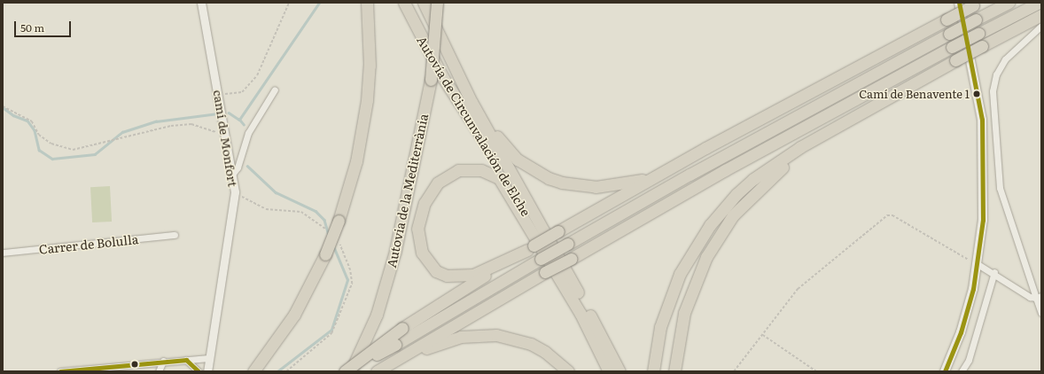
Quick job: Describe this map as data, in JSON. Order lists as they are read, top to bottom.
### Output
{
  "streets": {
    "highway": ["Autovía de Circunvalación de Elche", "Autovia de la Mediterrània"],
    "street": ["camí de Monfort", "Carrer de Bolulla"]
  },
  "places": ["Camí de Benavente 1"],
  "scale_bar": "50 m"
}
